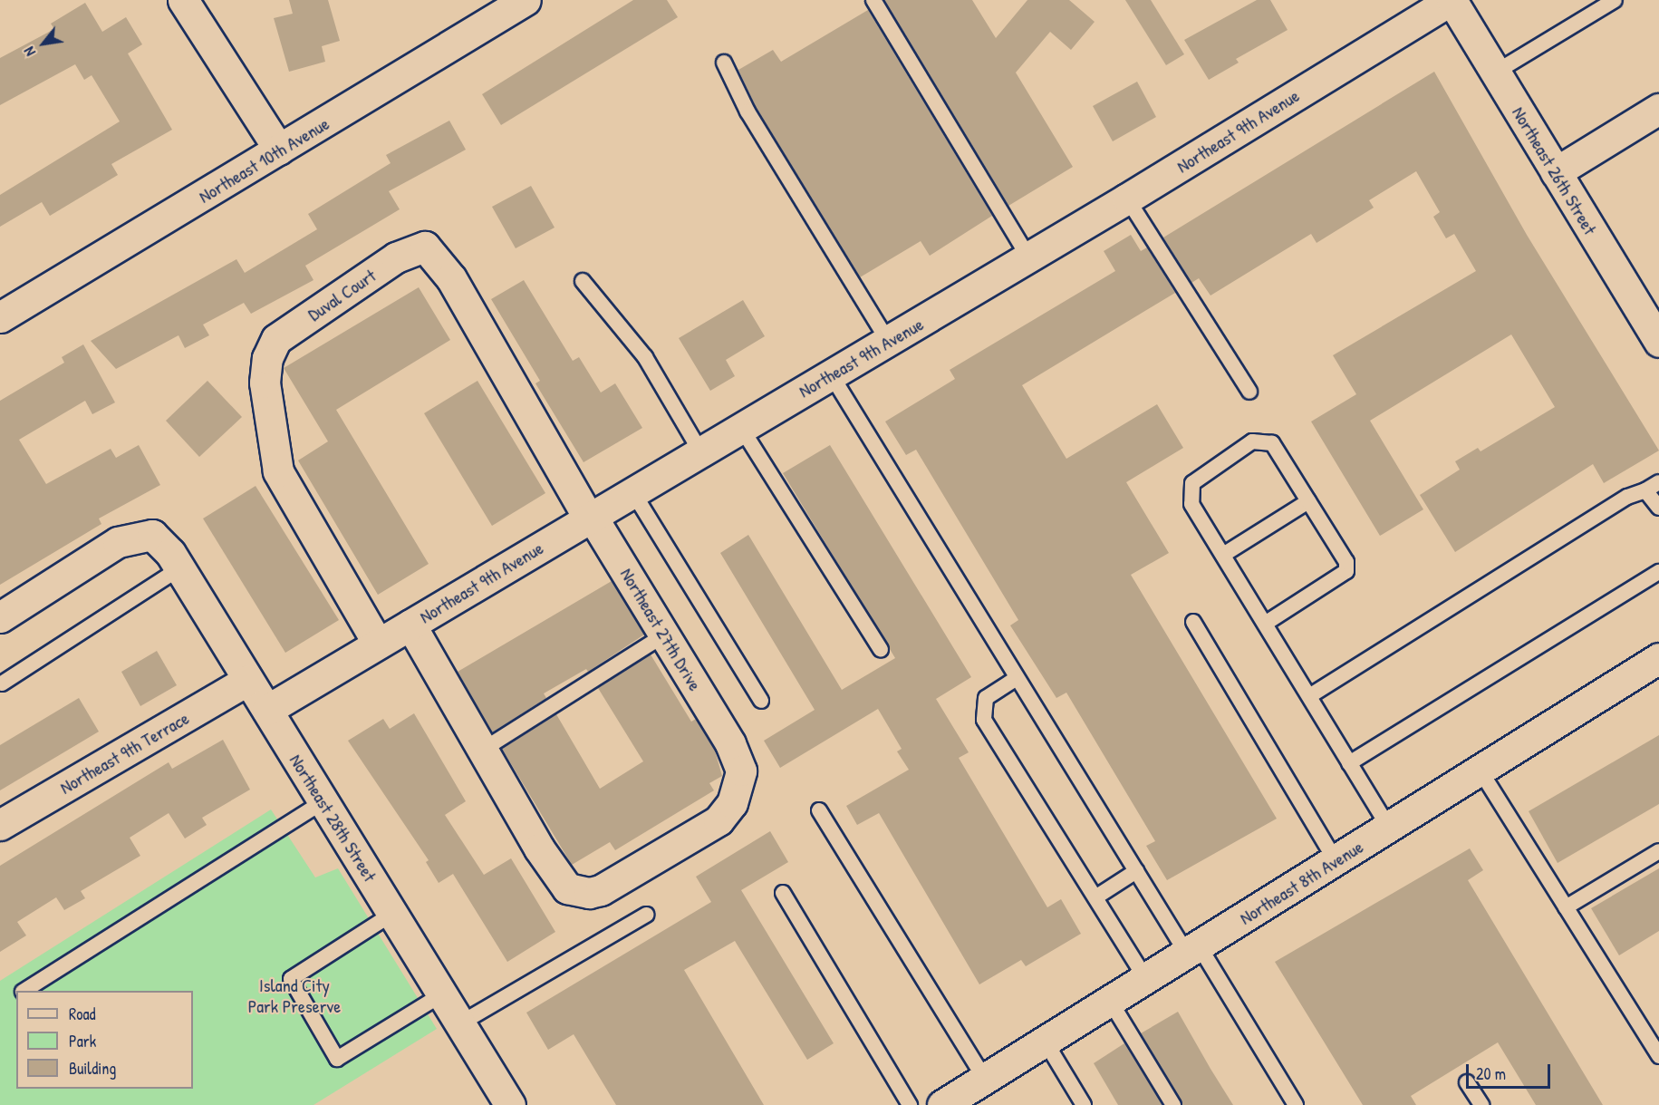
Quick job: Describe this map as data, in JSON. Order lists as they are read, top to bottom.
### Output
{
  "streets": {
    "street": [
      "Northeast 9th Avenue",
      "Northeast 10th Avenue",
      "Northeast 26th Street",
      "Duval Court",
      "Northeast 27th Drive",
      "Northeast 9th Terrace",
      "Northeast 28th Street",
      "Northeast 8th Avenue"
    ]
  },
  "crossings": [
    ["Northeast 9th Avenue", "Northeast 26th Street"],
    ["Northeast 9th Avenue", "Duval Court"],
    ["Northeast 9th Avenue", "Northeast 27th Drive"],
    ["Northeast 9th Avenue", "Northeast 28th Street"],
    ["Duval Court", "Northeast 27th Drive"],
    ["Northeast 9th Terrace", "Northeast 28th Street"]
  ],
  "parks": ["Island City Park Preserve"],
  "legend": ["Road", "Park", "Building"],
  "scale_bar": "20 m",
  "north": "bottom left"
}
